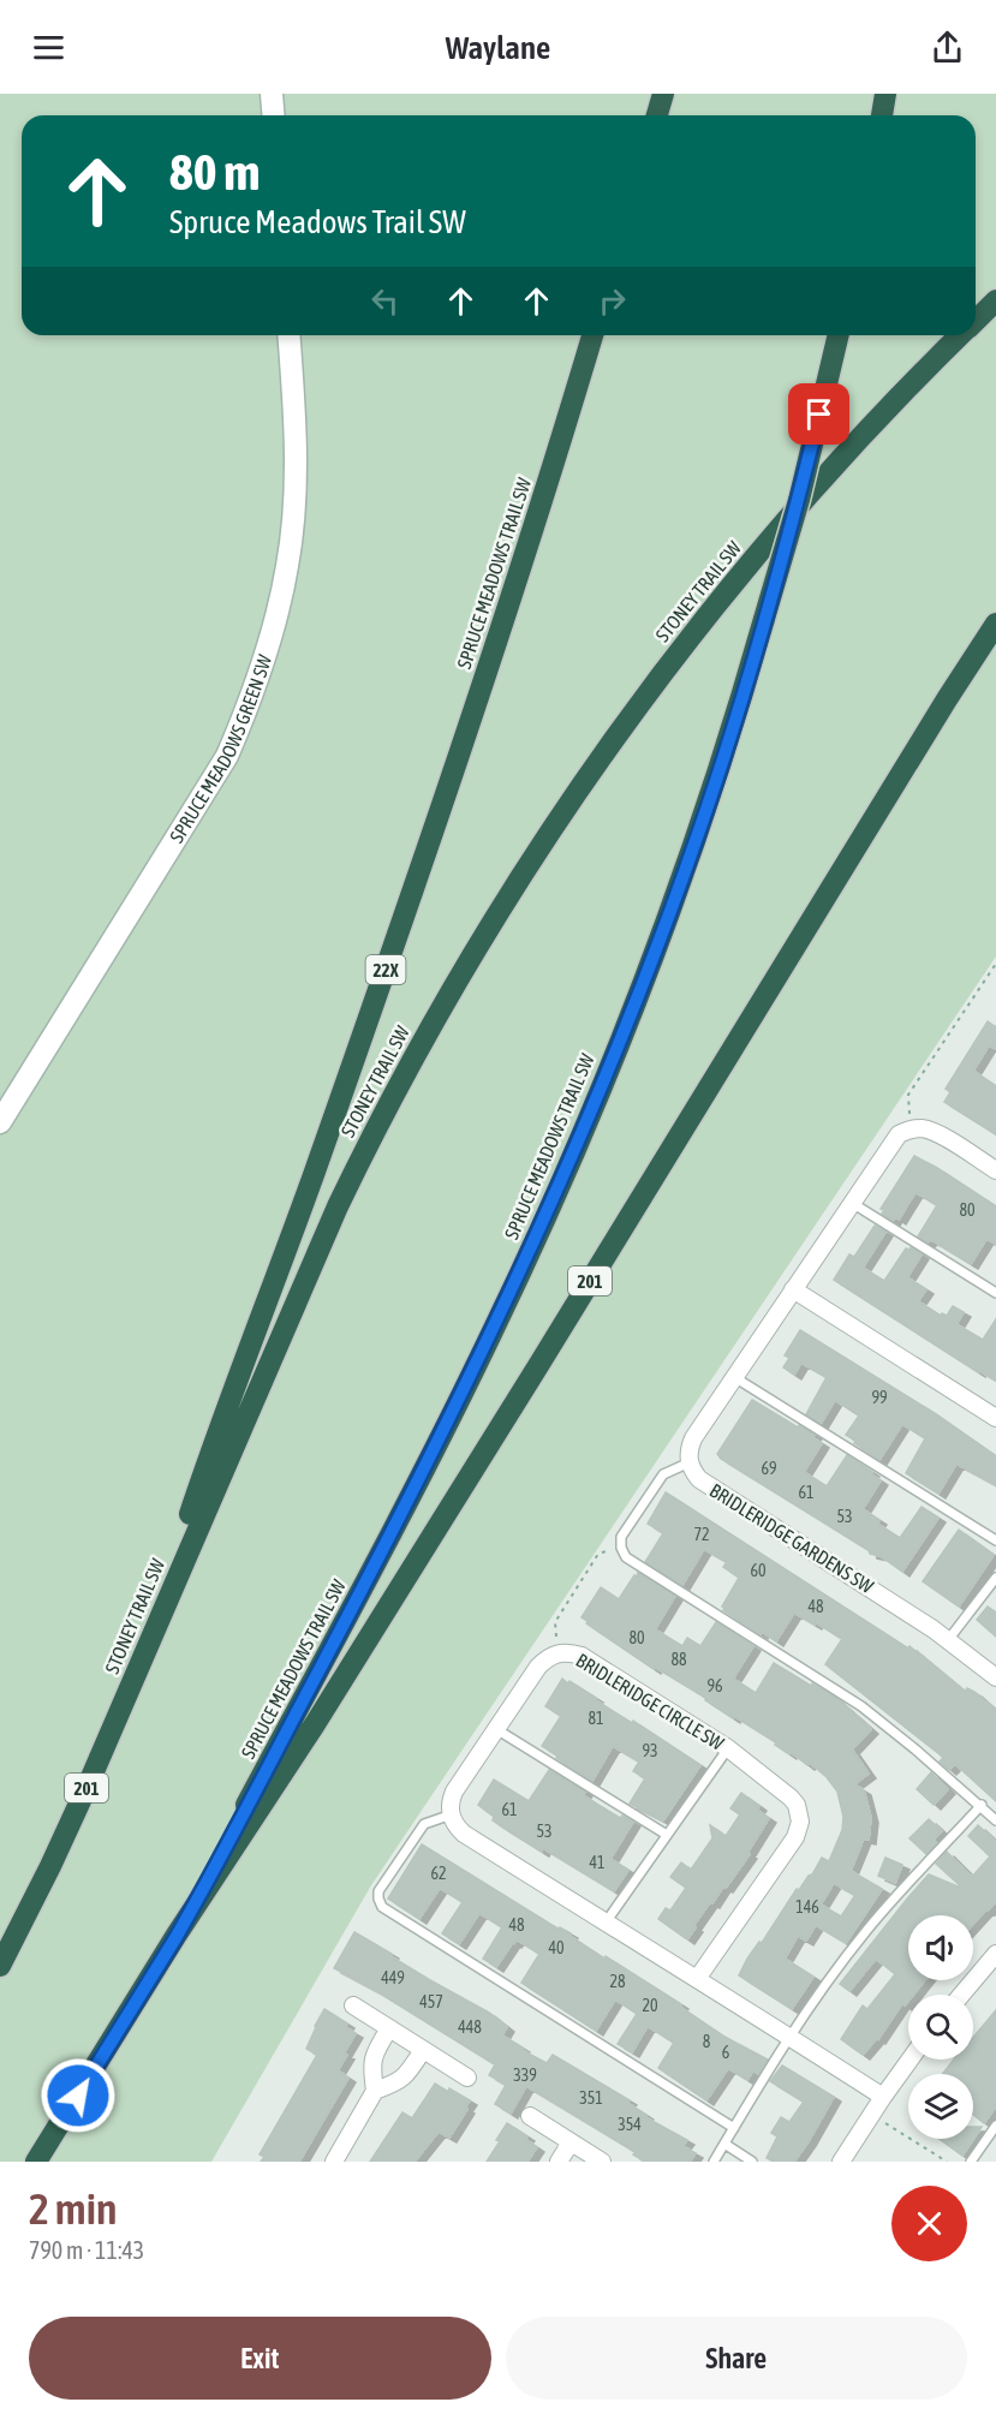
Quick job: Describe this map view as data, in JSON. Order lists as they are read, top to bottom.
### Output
{
  "streets": {
    "highway": [
      "SPRUCE MEADOWS TRAIL SW",
      "STONEY TRAIL SW",
      "22X",
      "201"
    ],
    "street": ["SPRUCE MEADOWS GREEN SW", "BRIDLERIDGE GARDENS SW", "BRIDLERIDGE CIRCLE SW"]
  },
  "crossings": [
    ["SPRUCE MEADOWS TRAIL SW", "STONEY TRAIL SW"],
    ["SPRUCE MEADOWS TRAIL SW", "201"]
  ],
  "house_numbers": [
    "80",
    "99",
    "69",
    "61",
    "53",
    "72",
    "60",
    "48",
    "80",
    "88",
    "96",
    "81",
    "93",
    "61",
    "53",
    "41",
    "62",
    "146",
    "48",
    "40",
    "449",
    "28",
    "457",
    "20",
    "448",
    "8",
    "6",
    "339",
    "351",
    "354"
  ],
  "page": {
    "header": "Waylane",
    "turn": ["80 m", "Spruce Meadows Trail SW"],
    "heading": ["2 min", "790 m · 11:43"],
    "buttons": ["Exit", "Share"]
  }
}
